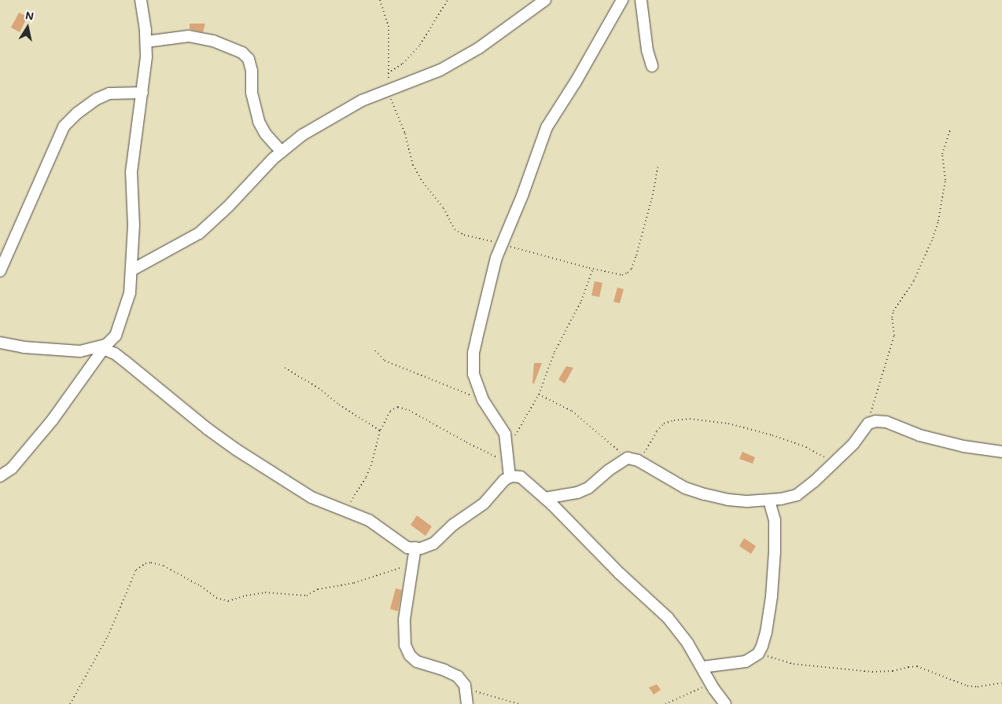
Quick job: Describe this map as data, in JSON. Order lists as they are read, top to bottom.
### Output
{
  "north": "top"
}
